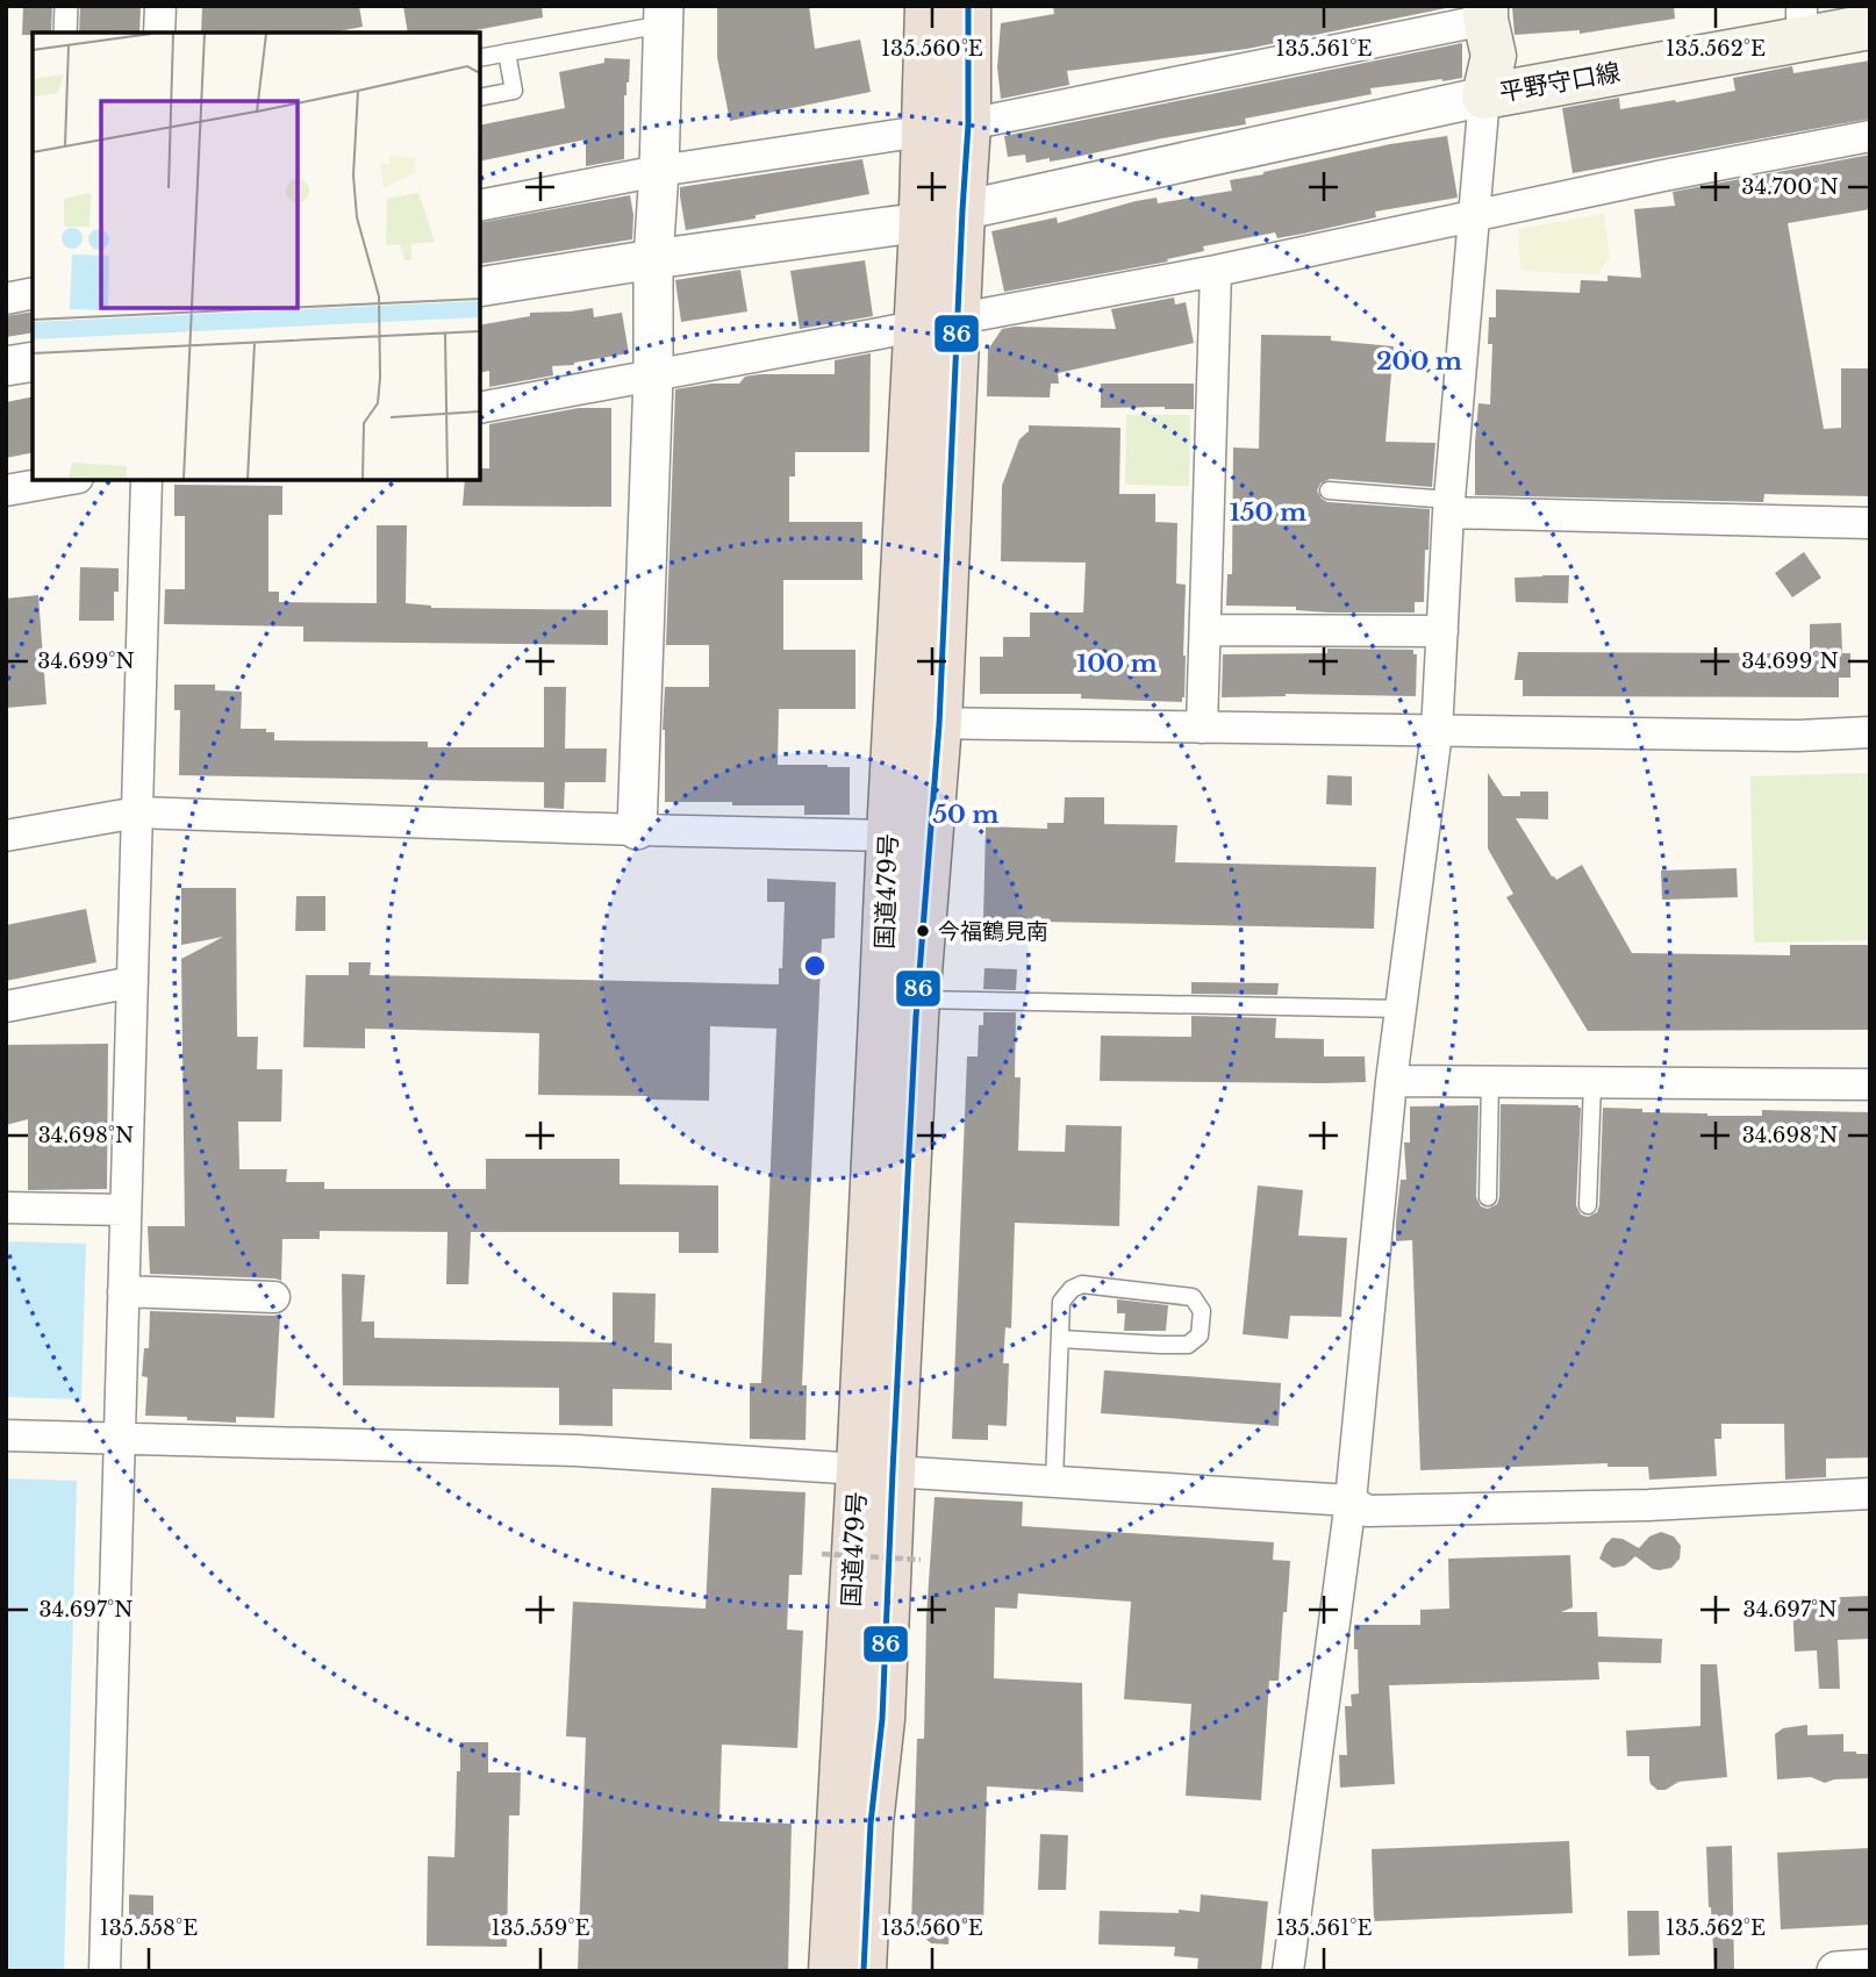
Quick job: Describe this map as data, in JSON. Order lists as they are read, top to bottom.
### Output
{
  "streets": {
    "highway": ["国道479号"],
    "main road": ["平野守口線"]
  },
  "places": ["今福鶴見南"],
  "lines": ["transit line 86"],
  "coordinates": [
    "135.560°E",
    "135.561°E",
    "135.562°E",
    "34.700°N",
    "34.699°N",
    "34.698°N",
    "34.697°N",
    "135.558°E",
    "135.559°E"
  ],
  "rings": [
    "200 m",
    "150 m",
    "100 m",
    "50 m"
  ]
}
